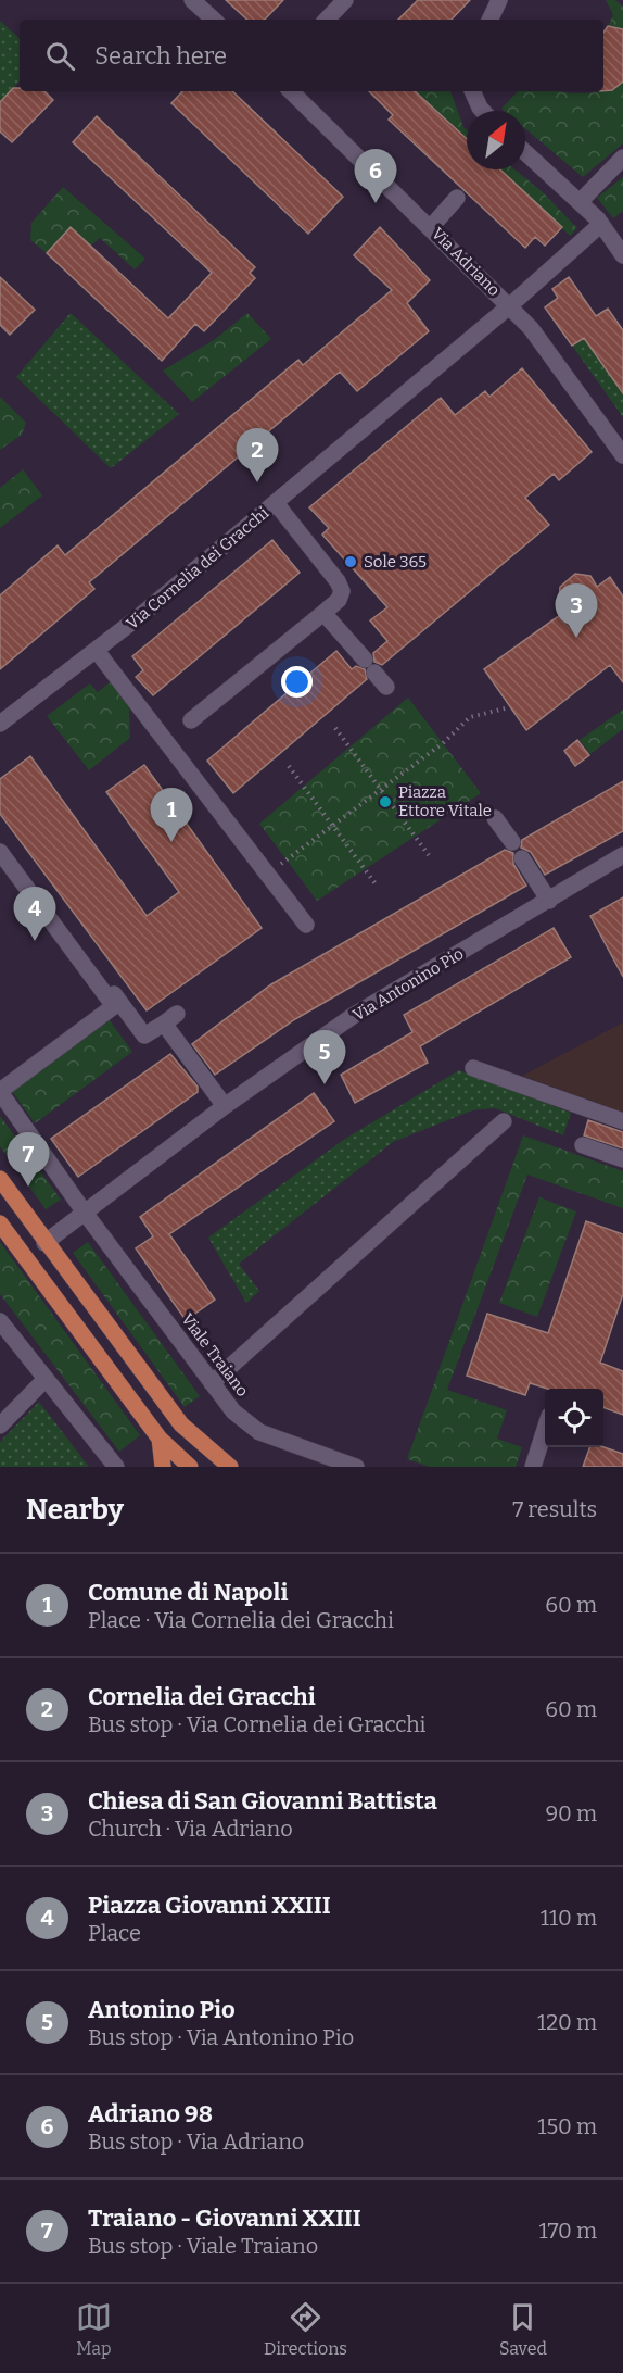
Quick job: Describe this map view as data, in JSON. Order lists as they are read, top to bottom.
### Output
{
  "streets": {
    "street": [
      "Via Adriano",
      "Via Cornelia dei Gracchi",
      "Via Antonino Pio",
      "Viale Traiano"
    ]
  },
  "crossings": [
    ["Via Adriano", "Via Cornelia dei Gracchi"],
    ["Via Antonino Pio", "Viale Traiano"]
  ],
  "places": ["Sole 365", "Piazza Ettore Vitale"],
  "north": "top right",
  "page": {
    "search": "Search here",
    "pins": [
      "6",
      "2",
      "3",
      "1",
      "4",
      "5",
      "7"
    ],
    "heading": ["Nearby", "7 results"],
    "list": [
      {
        "mark": "1",
        "name": "Comune di Napoli",
        "note": "Place · Via Cornelia dei Gracchi",
        "value": "60 m"
      },
      {
        "mark": "2",
        "name": "Cornelia dei Gracchi",
        "note": "Bus stop · Via Cornelia dei Gracchi",
        "value": "60 m"
      },
      {
        "mark": "3",
        "name": "Chiesa di San Giovanni Battista",
        "note": "Church · Via Adriano",
        "value": "90 m"
      },
      {
        "mark": "4",
        "name": "Piazza Giovanni XXIII",
        "note": "Place",
        "value": "110 m"
      },
      {
        "mark": "5",
        "name": "Antonino Pio",
        "note": "Bus stop · Via Antonino Pio",
        "value": "120 m"
      },
      {
        "mark": "6",
        "name": "Adriano 98",
        "note": "Bus stop · Via Adriano",
        "value": "150 m"
      },
      {
        "mark": "7",
        "name": "Traiano - Giovanni XXIII",
        "note": "Bus stop · Viale Traiano",
        "value": "170 m"
      }
    ],
    "nav": ["Map", "Directions", "Saved"]
  }
}
